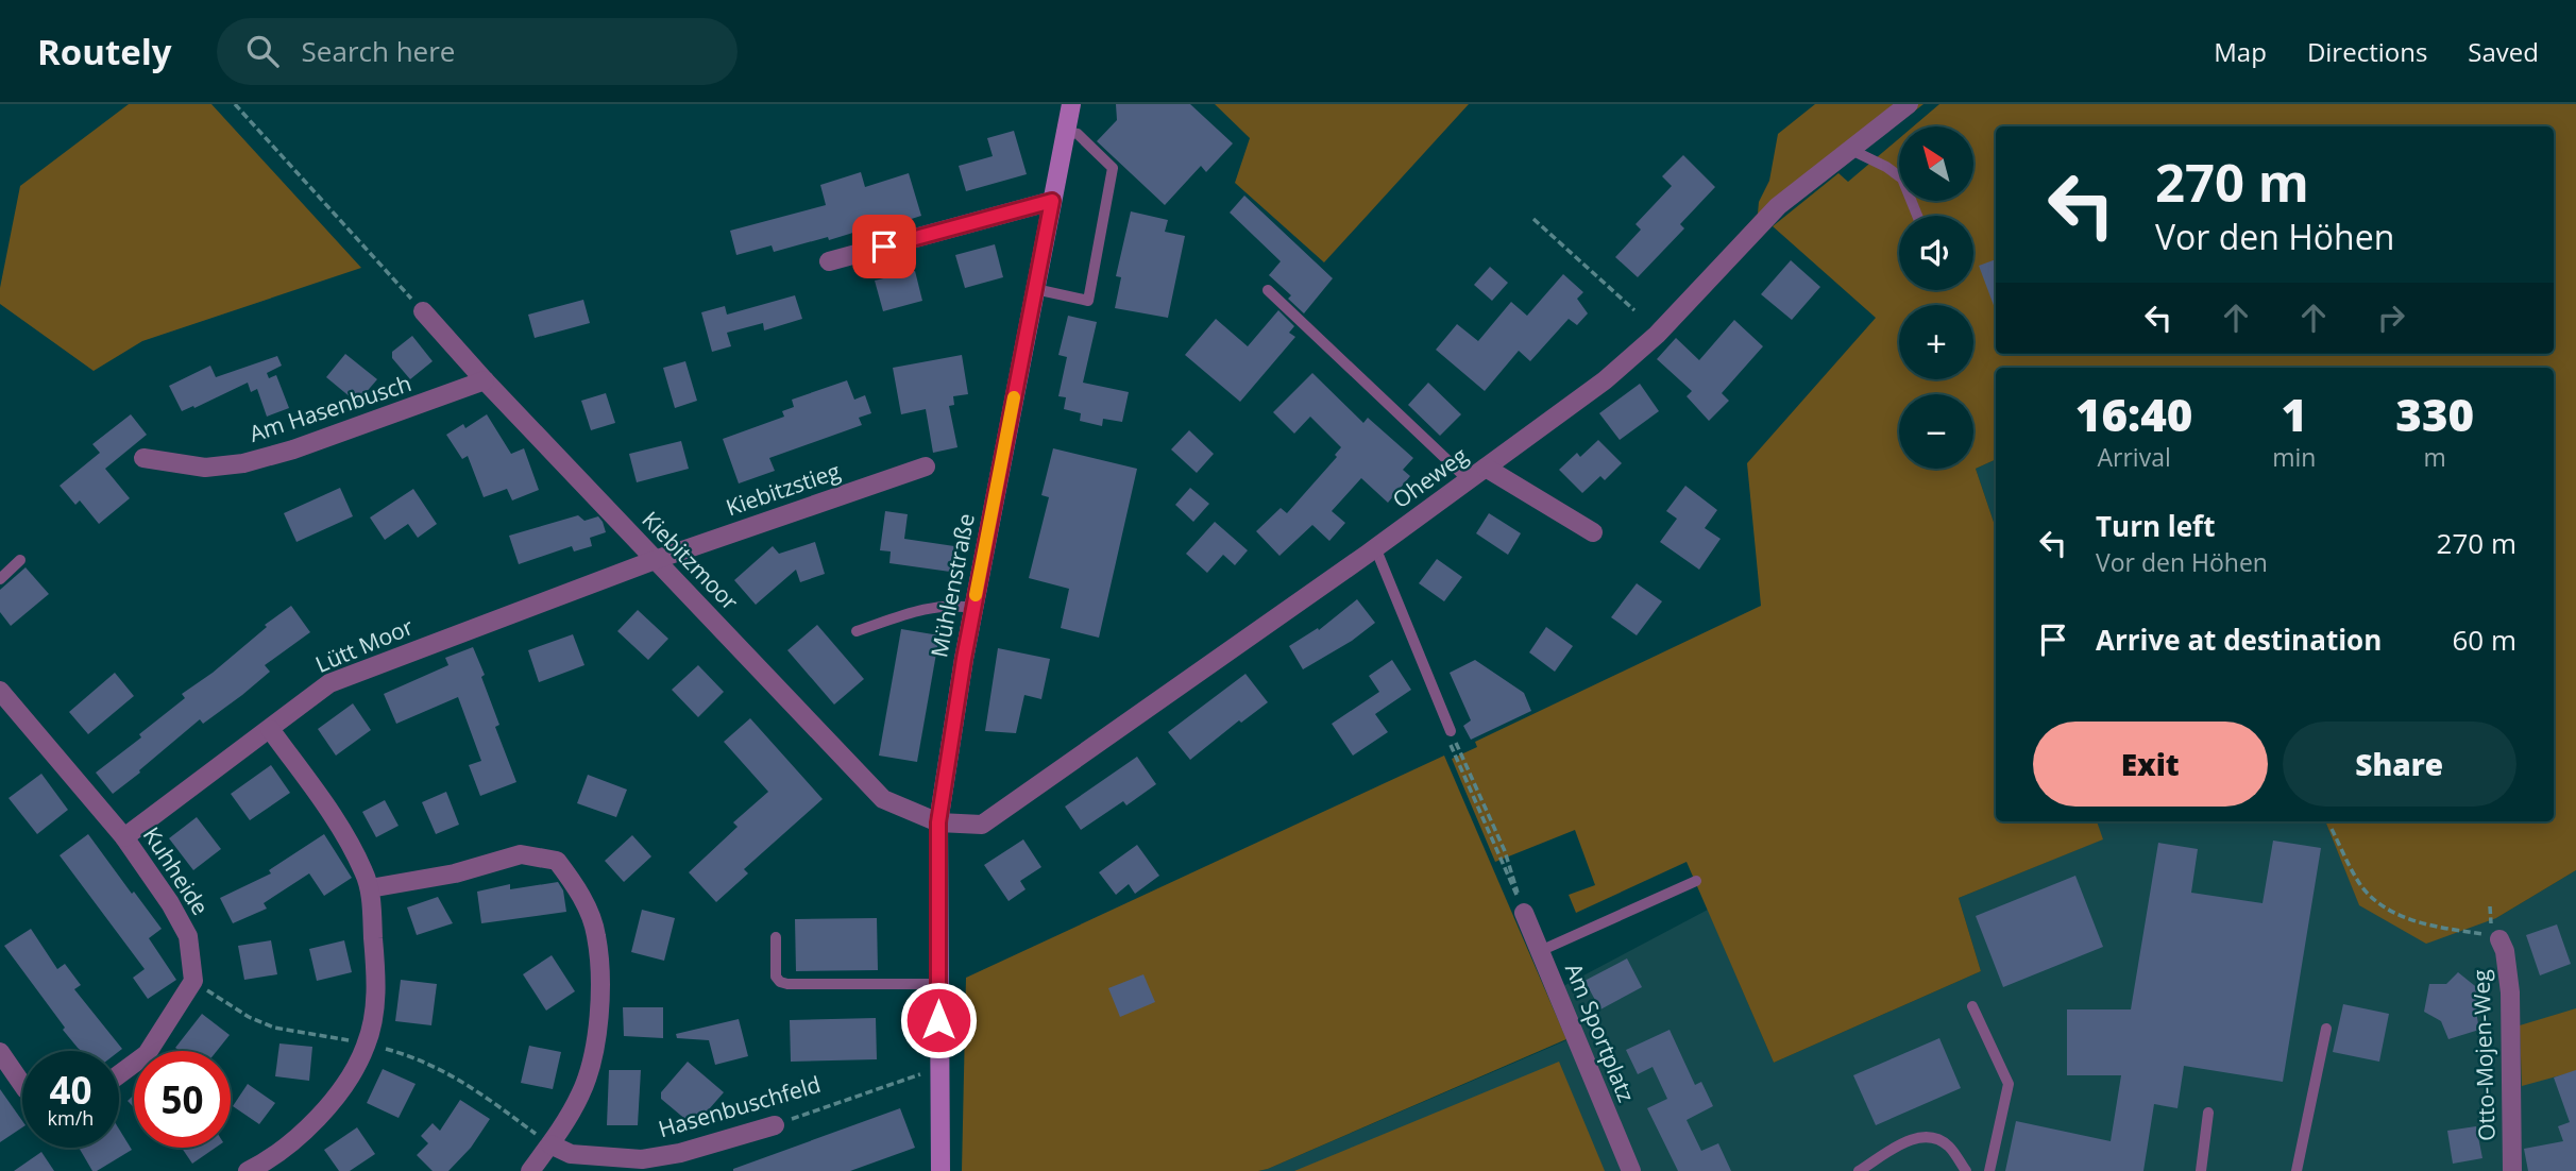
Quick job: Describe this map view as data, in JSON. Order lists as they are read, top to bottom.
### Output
{
  "streets": {
    "main road": ["Mühlenstraße"],
    "street": [
      "Am Hasenbusch",
      "Oheweg",
      "Kiebitzstieg",
      "Kiebitzmoor",
      "Lütt Moor",
      "Kuhheide",
      "Am Sportplatz",
      "Otto-Mojen-Weg",
      "Hasenbuschfeld"
    ]
  },
  "crossings": [
    ["Am Hasenbusch", "Kiebitzmoor"],
    ["Oheweg", "Kiebitzmoor"],
    ["Oheweg", "Mühlenstraße"],
    ["Kiebitzstieg", "Kiebitzmoor"],
    ["Kiebitzstieg", "Lütt Moor"],
    ["Kiebitzmoor", "Mühlenstraße"],
    ["Kiebitzmoor", "Lütt Moor"],
    ["Mühlenstraße", "Hasenbuschfeld"],
    ["Lütt Moor", "Kuhheide"]
  ],
  "north": "top left",
  "page": {
    "header": "Routely",
    "search": "Search here",
    "nav": ["Map", "Directions", "Saved"],
    "map_buttons": ["+", "−"],
    "turn": ["270 m", "Vor den Höhen"],
    "eta": [
      "16:40",
      "Arrival",
      "1",
      "min",
      "330",
      "m"
    ],
    "list": [
      {
        "name": "Turn left",
        "note": "Vor den Höhen",
        "value": "270 m"
      },
      {
        "name": "Arrive at destination",
        "value": "60 m"
      }
    ],
    "buttons": ["Exit", "Share"],
    "speed": "40 km/h",
    "limit": "50"
  }
}
